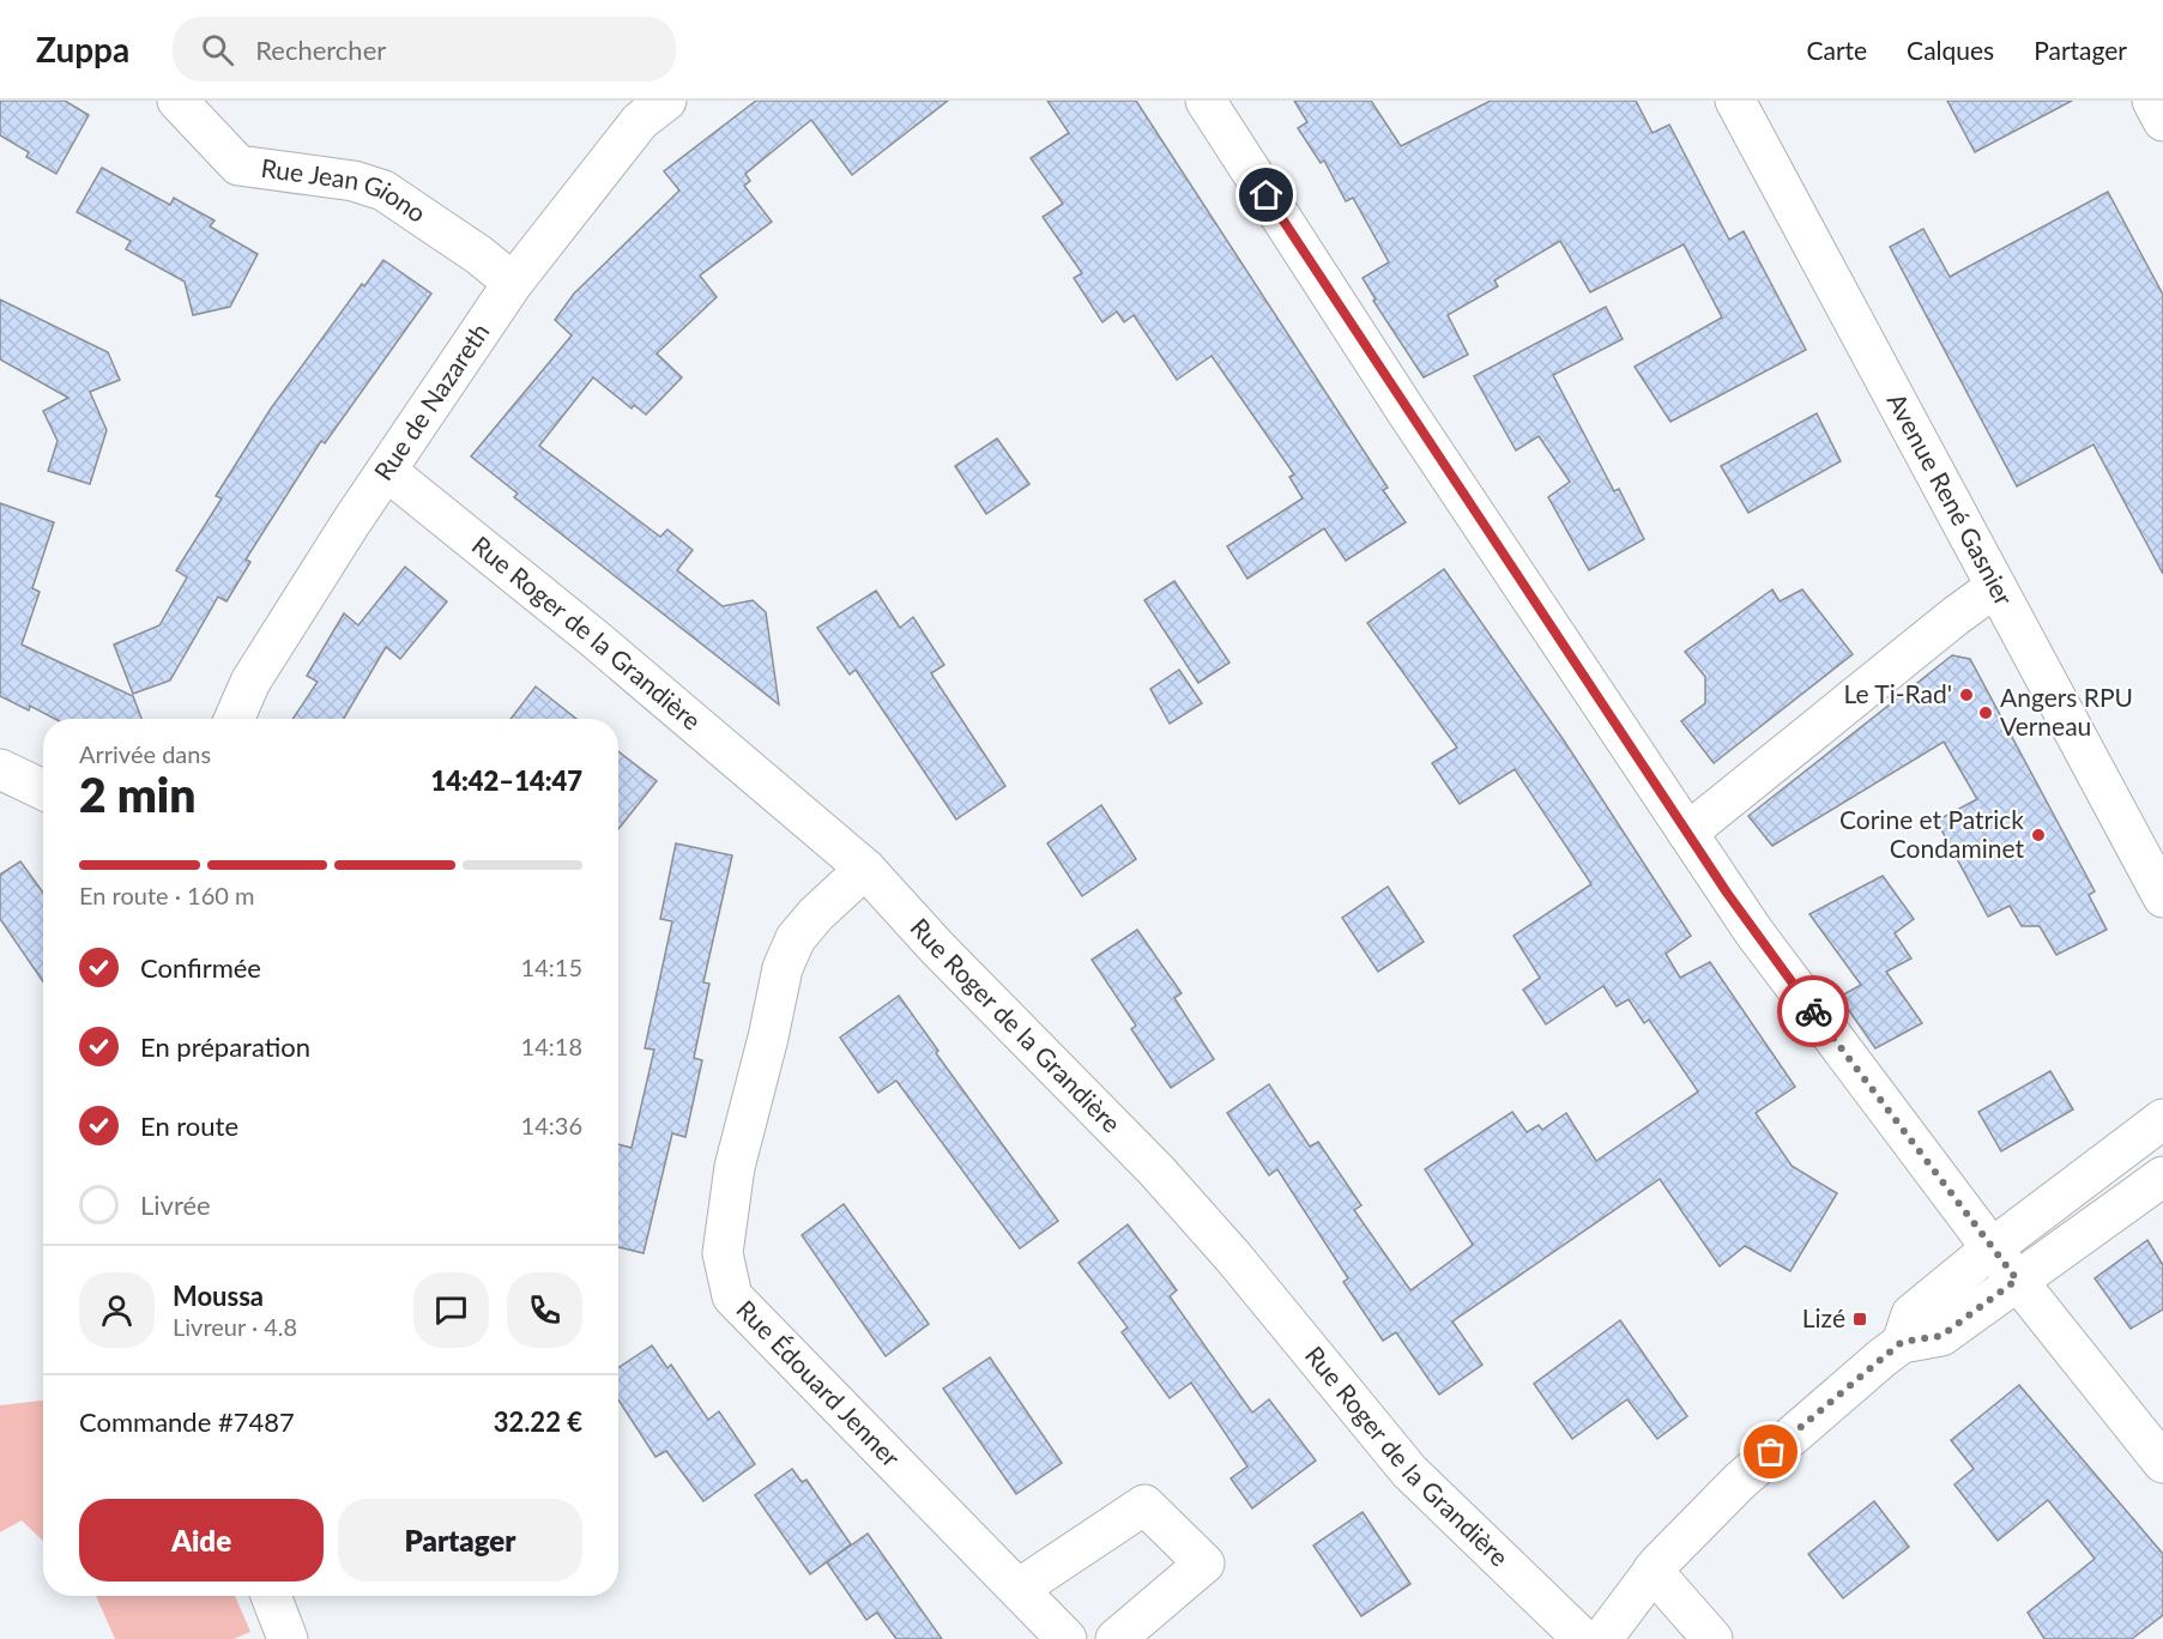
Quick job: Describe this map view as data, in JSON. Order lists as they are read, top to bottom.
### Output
{
  "streets": {
    "street": [
      "Rue Jean Giono",
      "Rue de Nazareth",
      "Avenue René Gasnier",
      "Rue Roger de la Grandière",
      "Rue Édouard Jenner"
    ]
  },
  "crossings": [
    ["Rue Jean Giono", "Rue de Nazareth"],
    ["Rue de Nazareth", "Rue Roger de la Grandière"],
    ["Rue Roger de la Grandière", "Rue Édouard Jenner"]
  ],
  "places": {
    "other": ["Le Ti-Rad'", "Angers RPU Verneau", "Corine et Patrick Condaminet"],
    "transit": ["Lizé"]
  },
  "page": {
    "header": "Zuppa",
    "search": "Rechercher",
    "nav": ["Carte", "Calques", "Partager"],
    "heading": ["2 min", "Arrivée dans", "14:42–14:47"],
    "panel": [
      "Moussa",
      "Livreur · 4.8",
      "Commande #7487",
      "32.22 €"
    ],
    "bar": "En route · 160 m",
    "list": [
      ["Confirmée", "14:15"],
      ["En préparation", "14:18"],
      ["En route", "14:36"],
      "Livrée"
    ],
    "buttons": ["Aide", "Partager"]
  }
}
